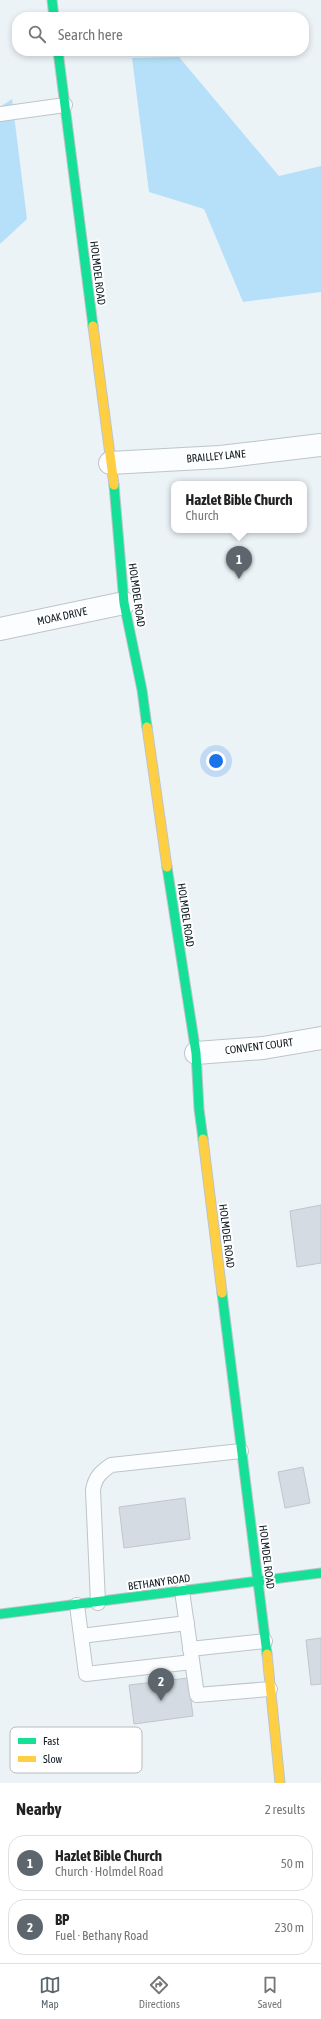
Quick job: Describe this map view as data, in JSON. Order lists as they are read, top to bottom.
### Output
{
  "streets": {
    "main road": ["HOLMDEL ROAD", "BETHANY ROAD"],
    "street": ["BRAILLEY LANE", "MOAK DRIVE", "CONVENT COURT"]
  },
  "crossings": [
    ["HOLMDEL ROAD", "BRAILLEY LANE"],
    ["HOLMDEL ROAD", "MOAK DRIVE"],
    ["HOLMDEL ROAD", "CONVENT COURT"],
    ["HOLMDEL ROAD", "BETHANY ROAD"]
  ],
  "legend": ["Fast", "Slow"],
  "page": {
    "search": "Search here",
    "popup": ["Hazlet Bible Church", "Church"],
    "pins": ["1", "2"],
    "heading": ["Nearby", "2 results"],
    "list": [
      {
        "mark": "1",
        "name": "Hazlet Bible Church",
        "note": "Church · Holmdel Road",
        "value": "50 m"
      },
      {
        "mark": "2",
        "name": "BP",
        "note": "Fuel · Bethany Road",
        "value": "230 m"
      }
    ],
    "nav": ["Map", "Directions", "Saved"]
  }
}
